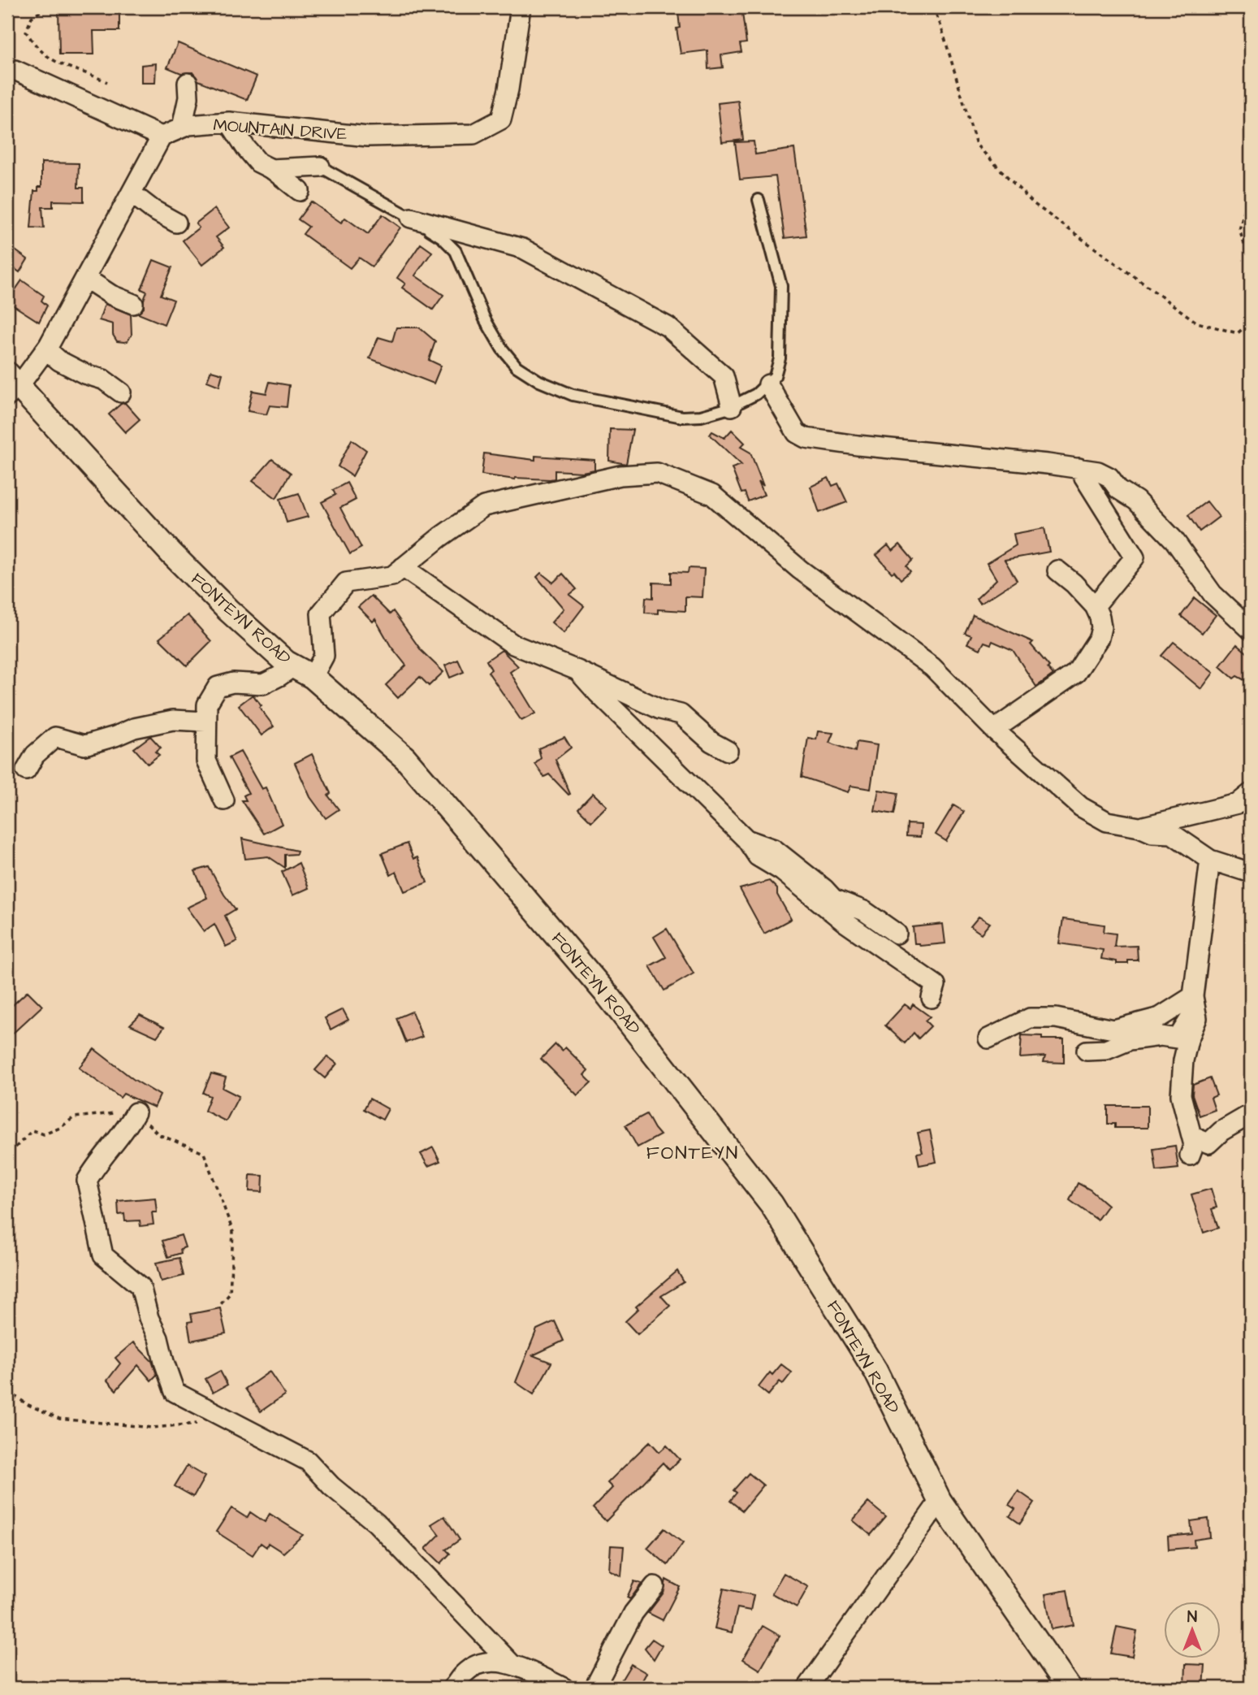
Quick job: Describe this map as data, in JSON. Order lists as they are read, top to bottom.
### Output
{
  "streets": {
    "street": ["MOUNTAIN DRIVE", "FONTEYN ROAD"]
  },
  "districts": ["FONTEYN"],
  "north": "top"
}
